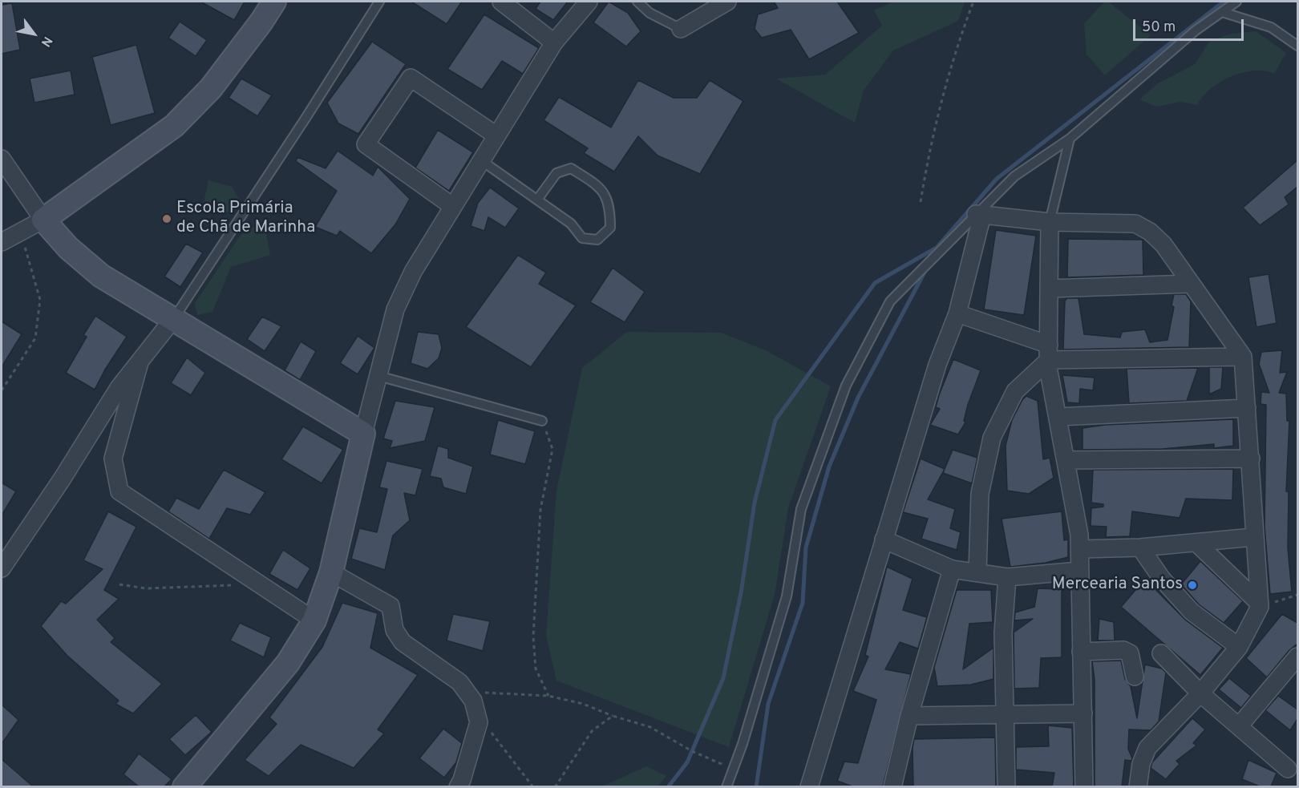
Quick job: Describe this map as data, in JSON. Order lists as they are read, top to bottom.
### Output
{
  "places": ["Escola Primária de Chã de Marinha", "Mercearia Santos"],
  "scale_bar": "50 m",
  "north": "bottom right"
}
